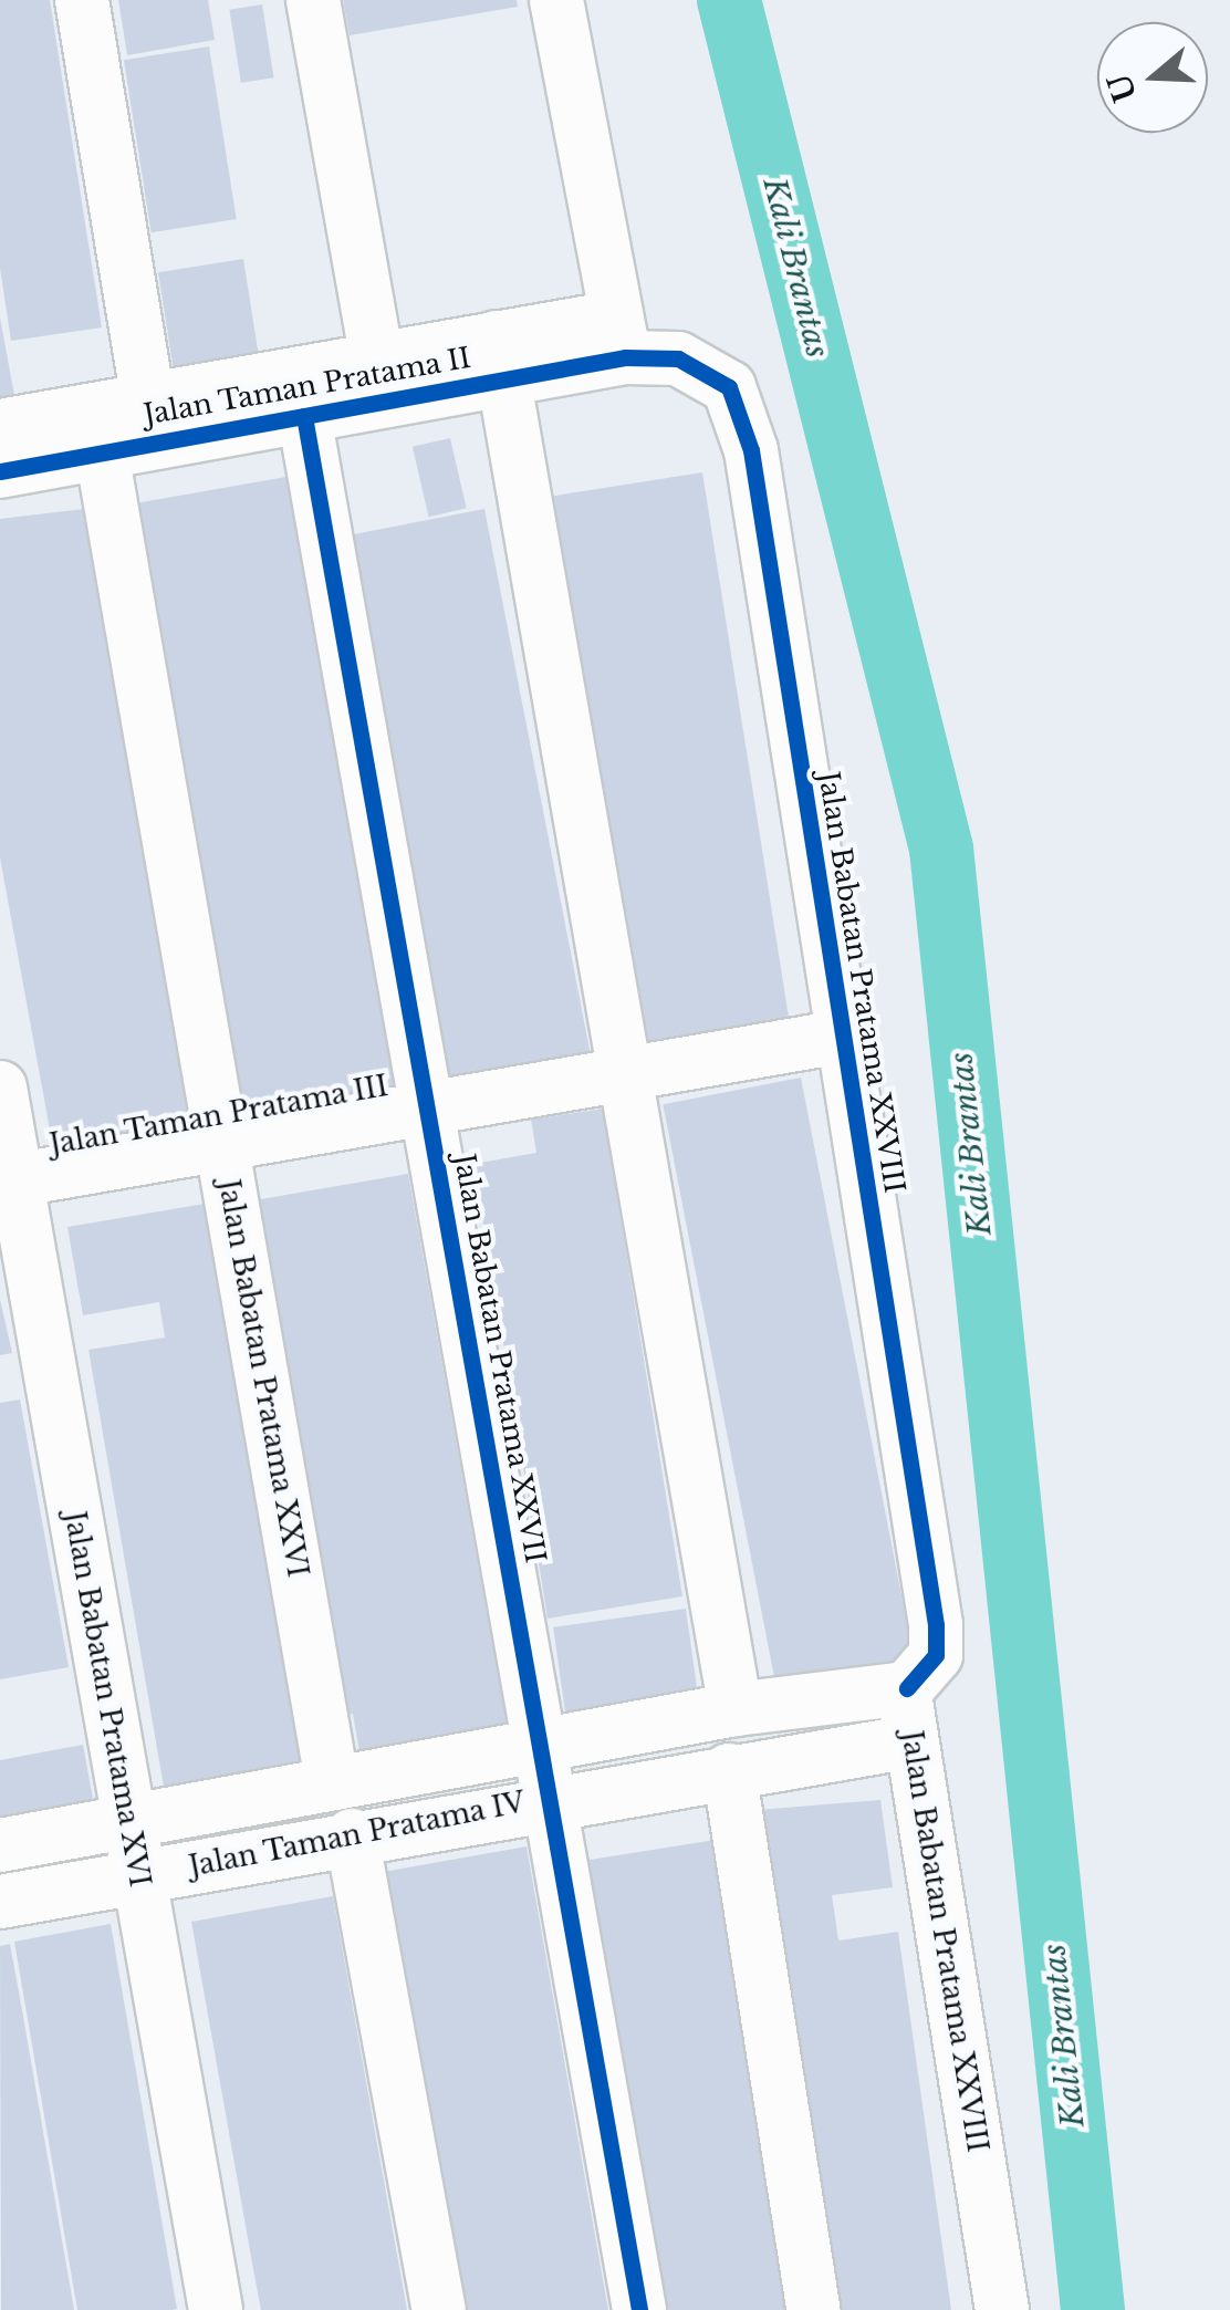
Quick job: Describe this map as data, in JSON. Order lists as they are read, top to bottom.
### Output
{
  "streets": {
    "street": [
      "Jalan Taman Pratama II",
      "Jalan Babatan Pratama XXVIII",
      "Jalan Taman Pratama III",
      "Jalan Babatan Pratama XXVII",
      "Jalan Babatan Pratama XXVI",
      "Jalan Babatan Pratama XVI",
      "Jalan Taman Pratama IV"
    ]
  },
  "crossings": [
    ["Jalan Taman Pratama II", "Jalan Babatan Pratama XXVIII"],
    ["Jalan Taman Pratama II", "Jalan Babatan Pratama XXVII"],
    ["Jalan Taman Pratama II", "Jalan Babatan Pratama XXVI"],
    ["Jalan Babatan Pratama XXVIII", "Jalan Taman Pratama III"],
    ["Jalan Babatan Pratama XXVIII", "Jalan Taman Pratama IV"],
    ["Jalan Taman Pratama III", "Jalan Babatan Pratama XXVII"],
    ["Jalan Taman Pratama III", "Jalan Babatan Pratama XXVI"],
    ["Jalan Taman Pratama III", "Jalan Babatan Pratama XVI"],
    ["Jalan Babatan Pratama XXVII", "Jalan Taman Pratama IV"],
    ["Jalan Babatan Pratama XXVI", "Jalan Taman Pratama IV"],
    ["Jalan Babatan Pratama XVI", "Jalan Taman Pratama IV"]
  ],
  "water": ["Kali Brantas"],
  "north": "left"
}
